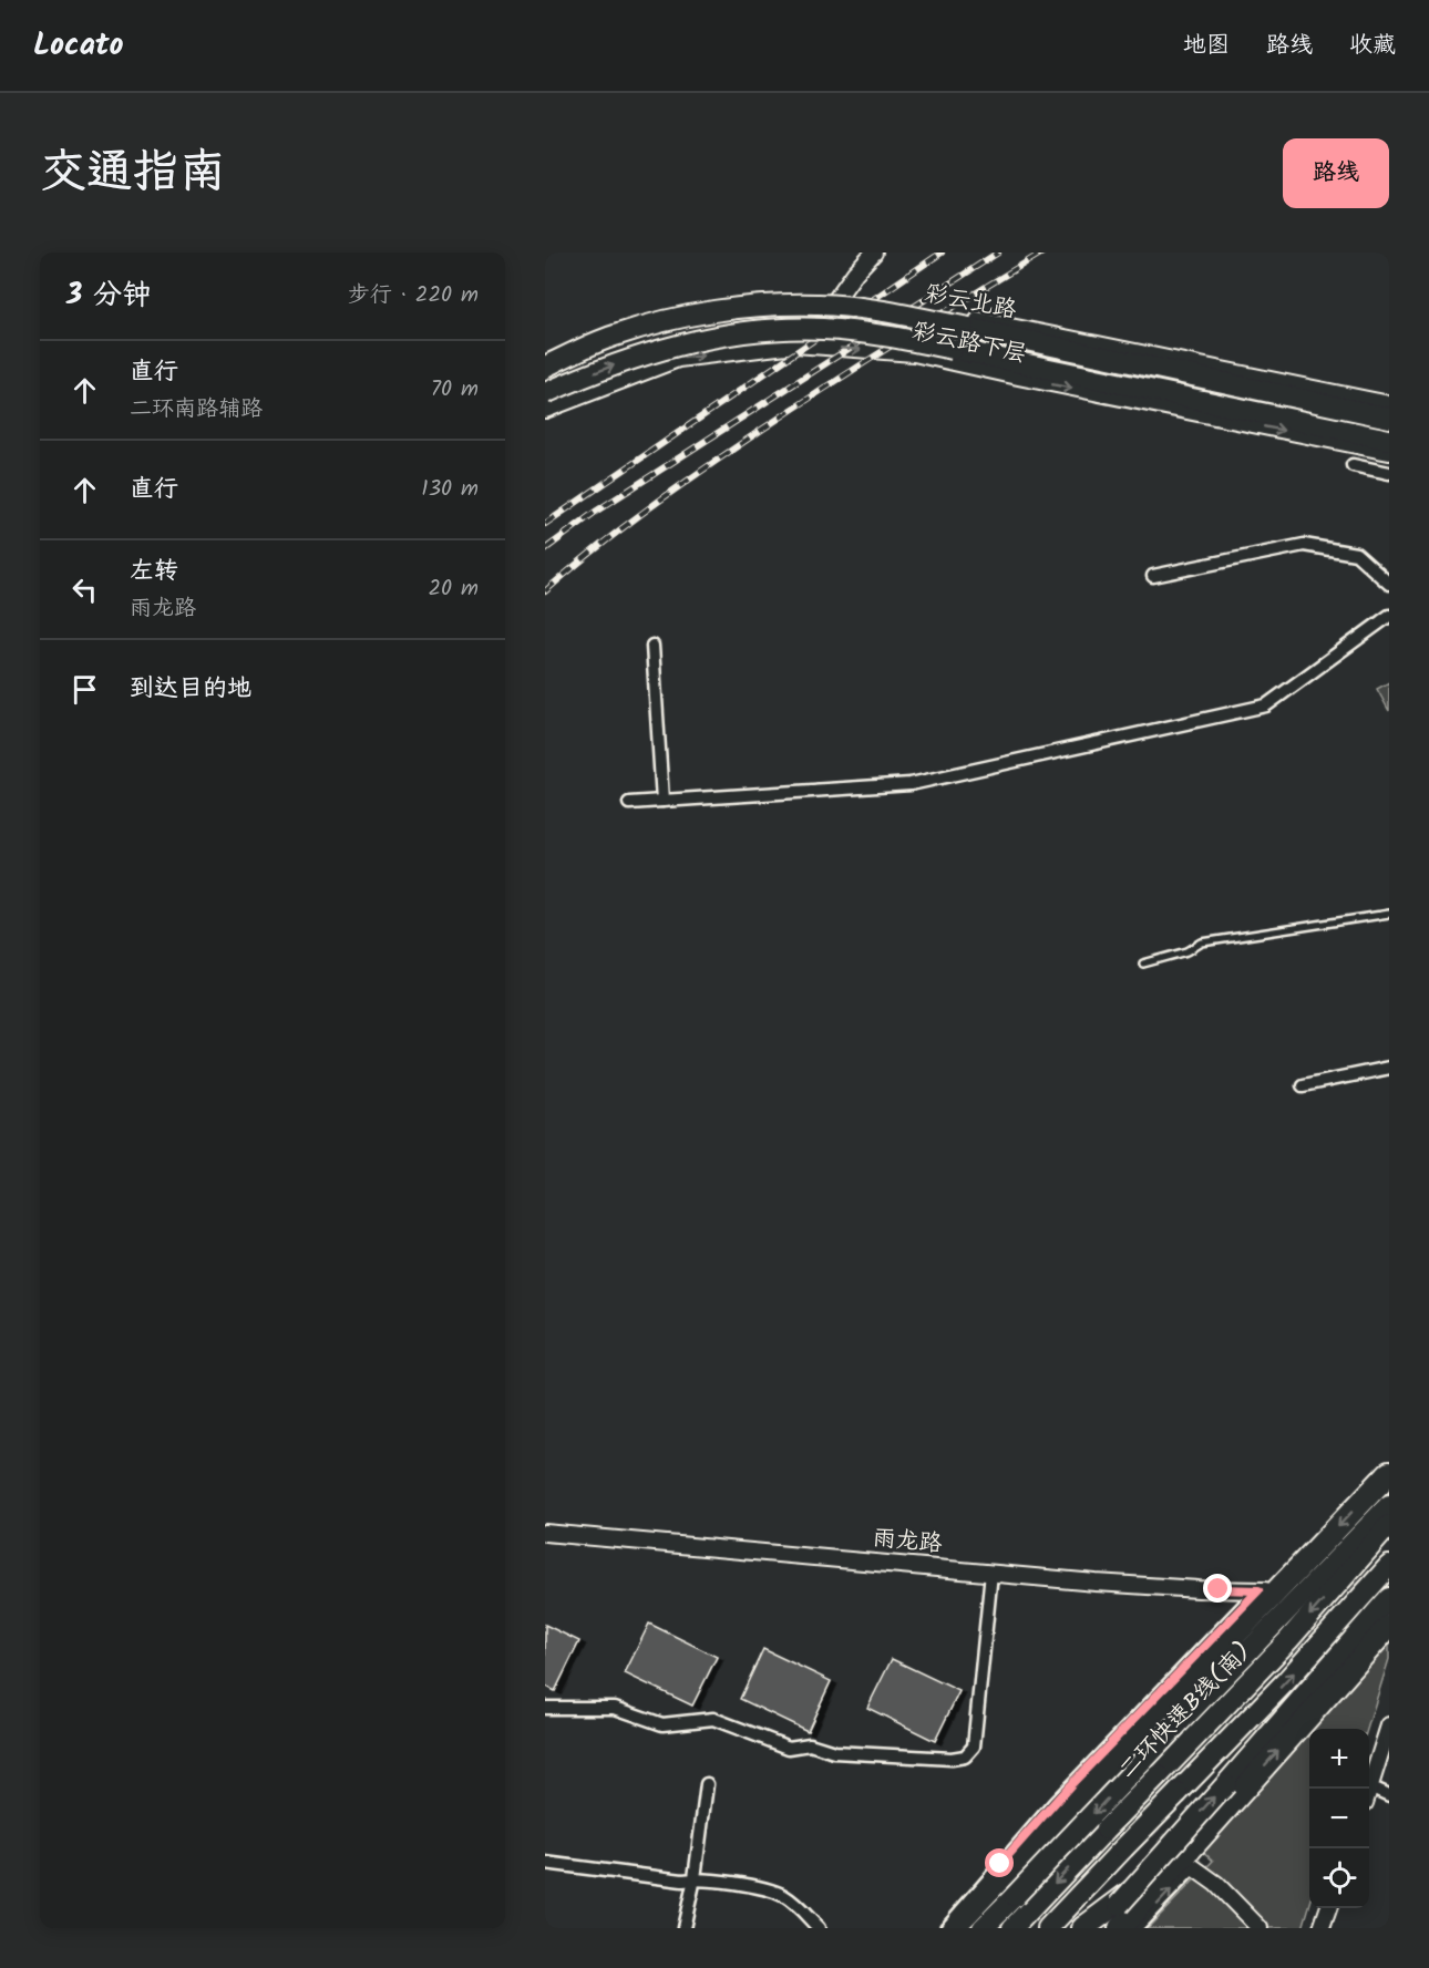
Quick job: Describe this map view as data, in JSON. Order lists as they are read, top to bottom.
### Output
{
  "streets": {
    "highway": ["彩云北路", "二环快速B线(南)"],
    "street": ["彩云路下层", "雨龙路"]
  },
  "page": {
    "header": "Locato",
    "nav": ["地图", "路线", "收藏"],
    "title": "交通指南",
    "buttons": "路线",
    "heading": ["3 分钟", "步行 · 220 m"],
    "list": [
      ["直行", "二环南路辅路", "70 m"],
      ["直行", "130 m"],
      ["左转", "雨龙路", "20 m"],
      "到达目的地"
    ],
    "map_buttons": ["+", "−"]
  }
}
